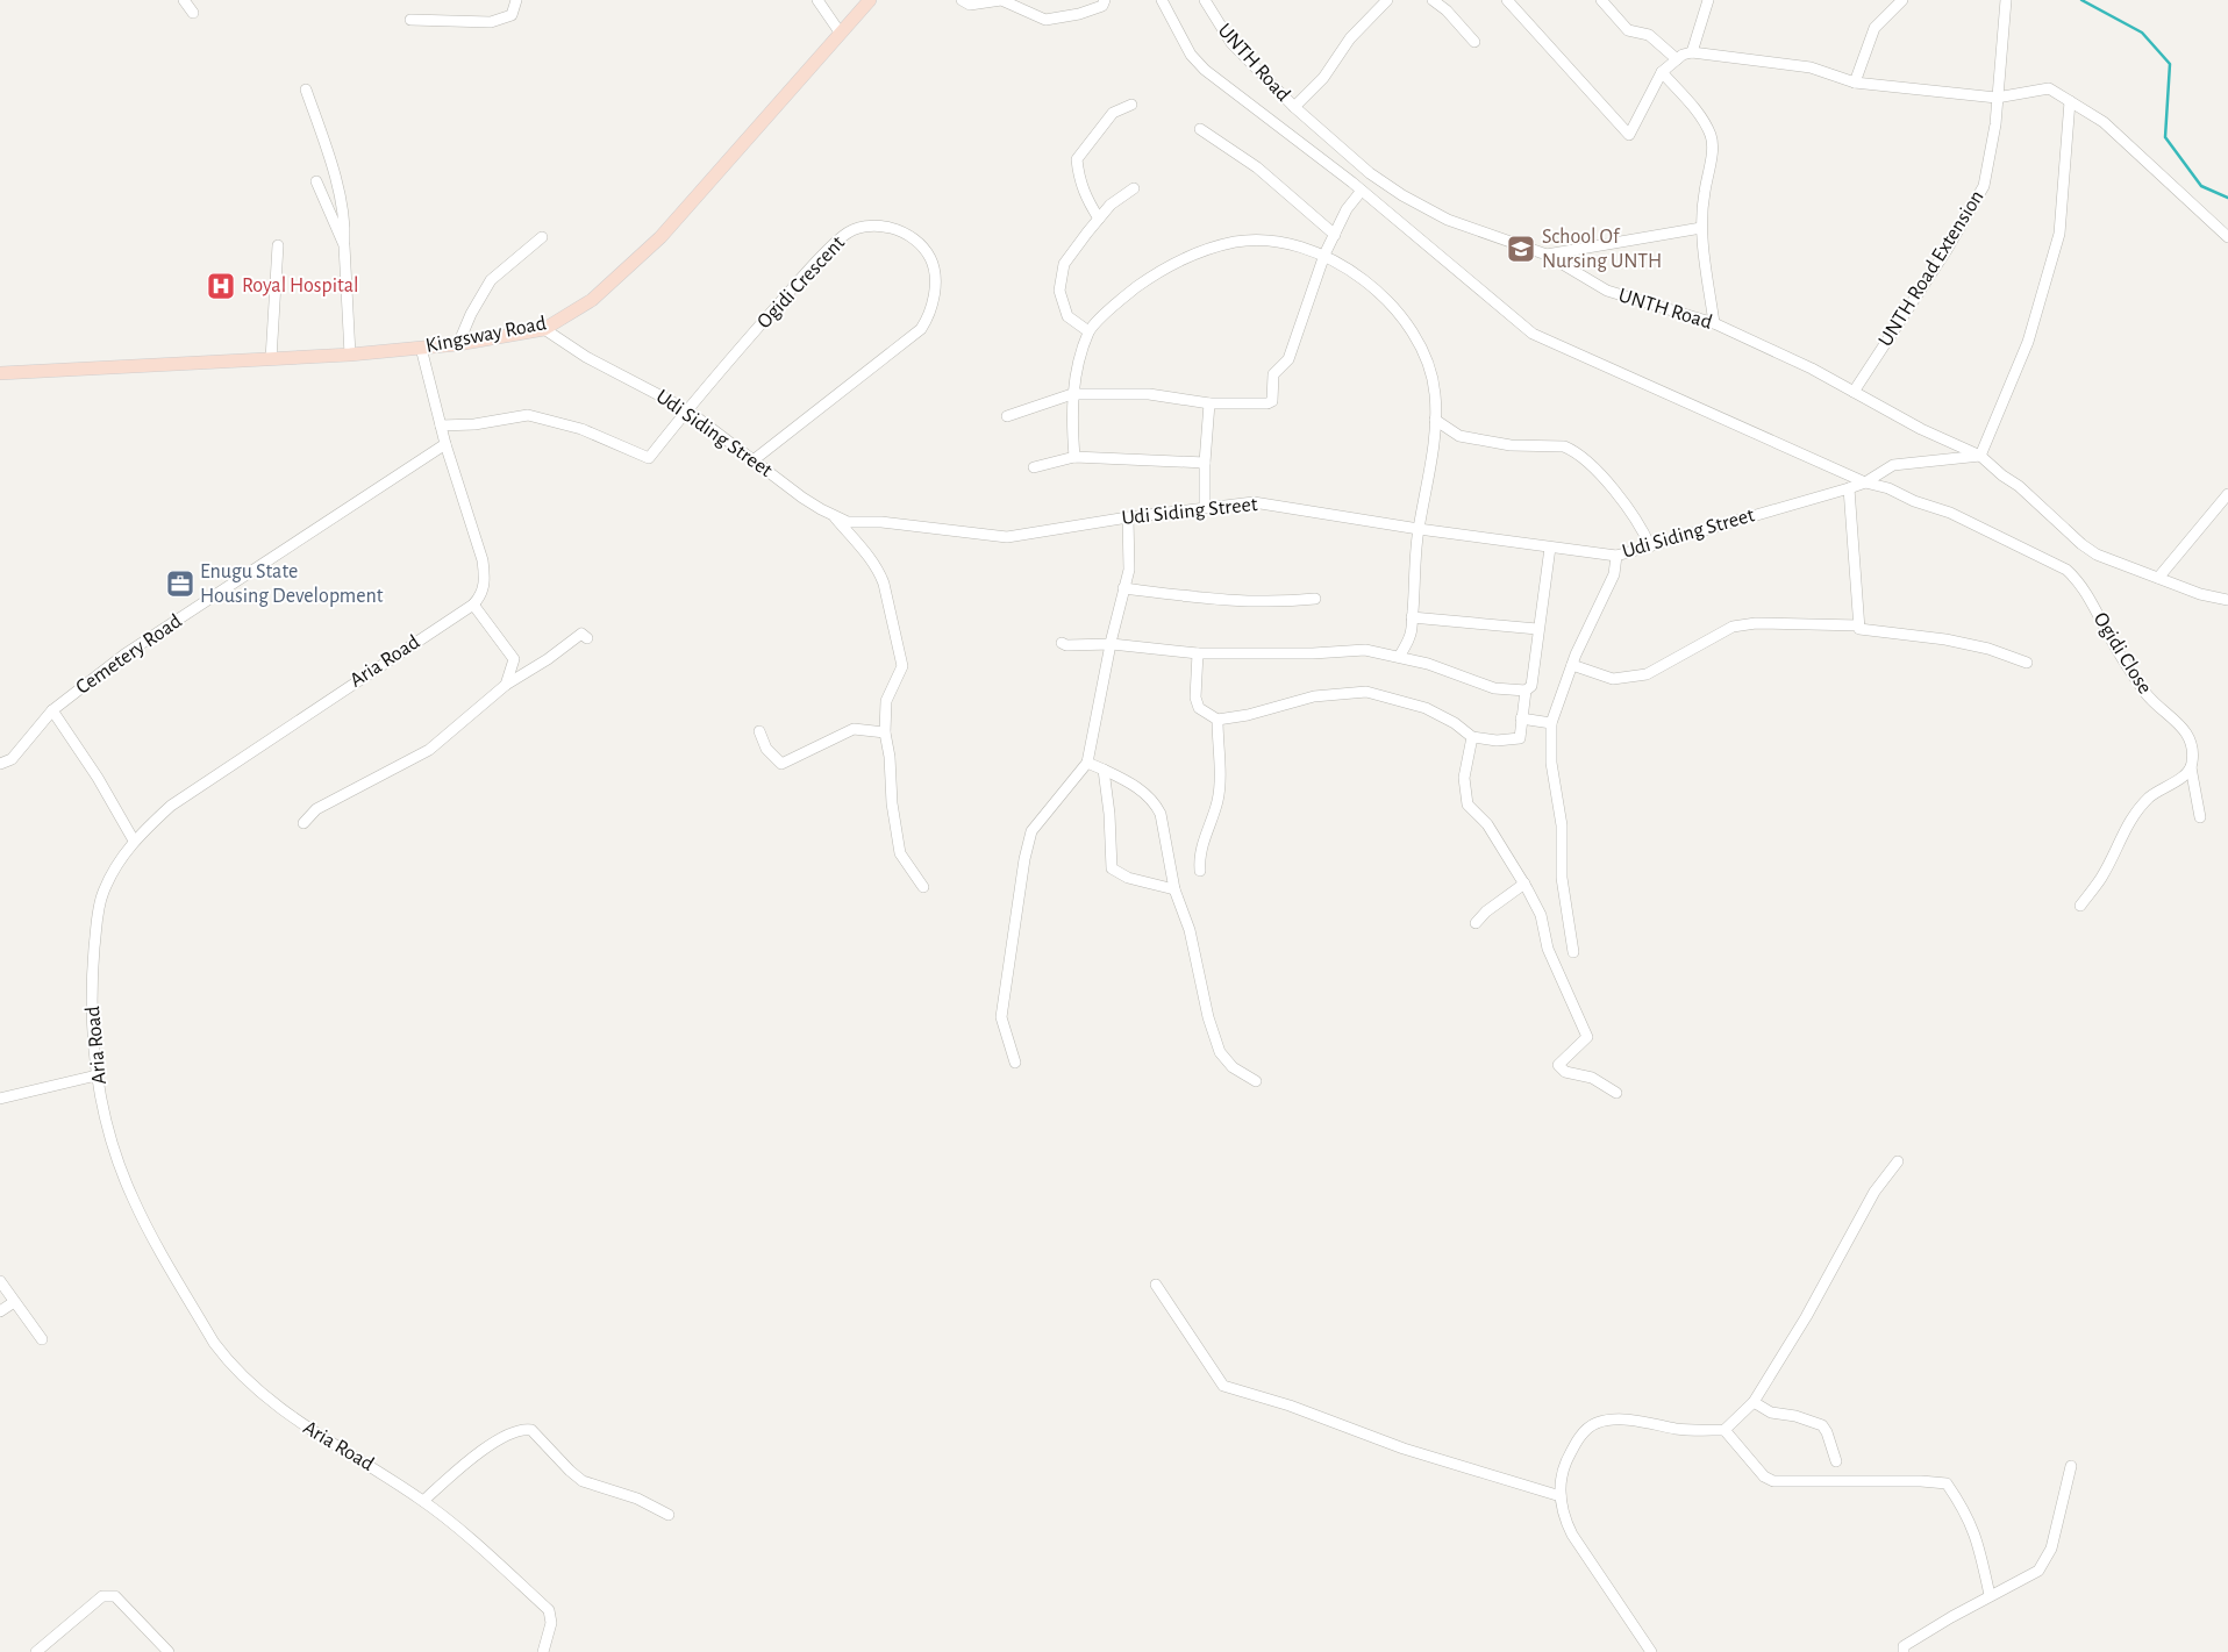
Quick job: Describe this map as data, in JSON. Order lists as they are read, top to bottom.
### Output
{
  "streets": {
    "main road": ["Kingsway Road"],
    "street": [
      "UNTH Road",
      "UNTH Road Extension",
      "Ogidi Crescent",
      "Udi Siding Street",
      "Ogidi Close",
      "Cemetery Road",
      "Aria Road"
    ]
  },
  "crossings": [
    ["UNTH Road", "UNTH Road Extension"],
    ["UNTH Road", "Udi Siding Street"],
    ["Ogidi Crescent", "Udi Siding Street"],
    ["Kingsway Road", "Udi Siding Street"],
    ["Udi Siding Street", "Ogidi Close"]
  ],
  "places": {
    "school or university": ["School Of Nursing UNTH"],
    "hospital": ["Royal Hospital"],
    "office": ["Enugu State Housing Development"]
  }
}
